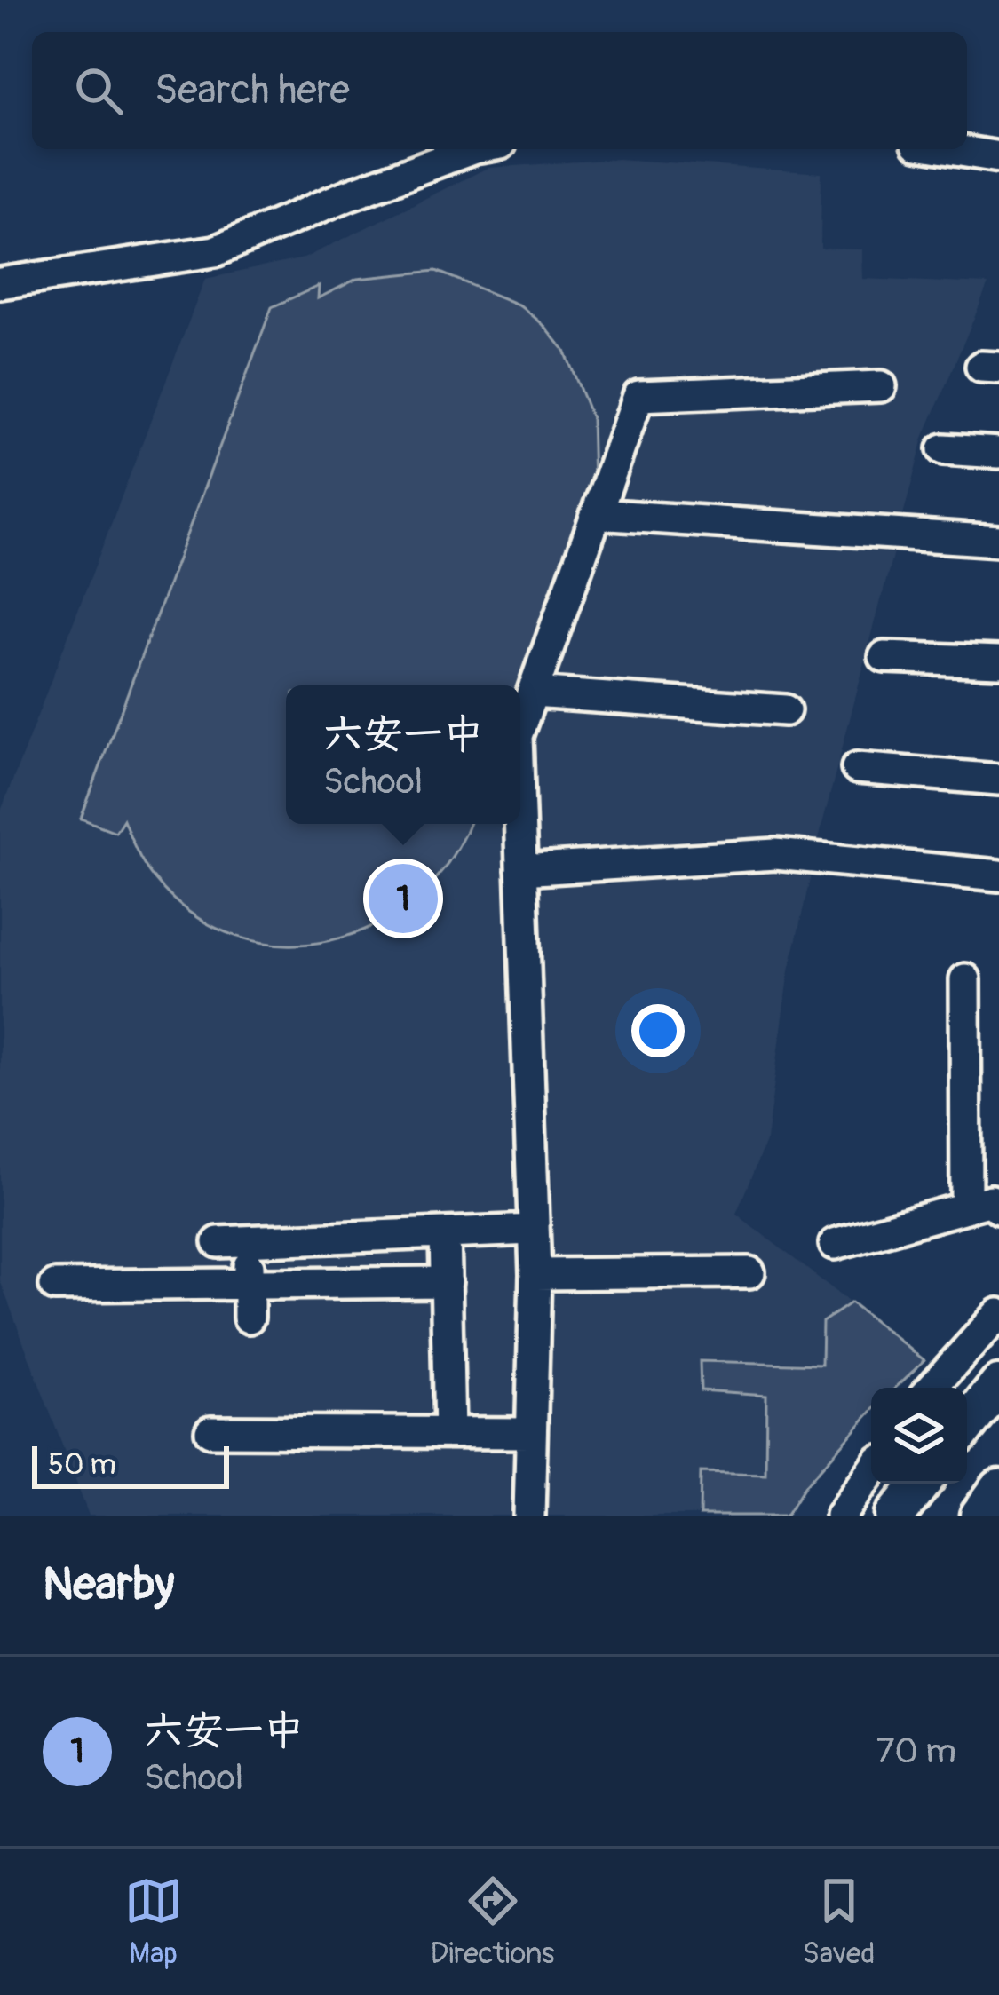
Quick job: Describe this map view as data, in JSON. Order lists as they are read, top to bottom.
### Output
{
  "scale_bar": "50 m",
  "page": {
    "search": "Search here",
    "popup": ["六安一中", "School"],
    "pins": "1",
    "scale": "50 m",
    "heading": "Nearby",
    "list": [
      {
        "mark": "1",
        "name": "六安一中",
        "note": "School",
        "value": "70 m"
      }
    ],
    "nav": ["Map", "Directions", "Saved"]
  }
}
